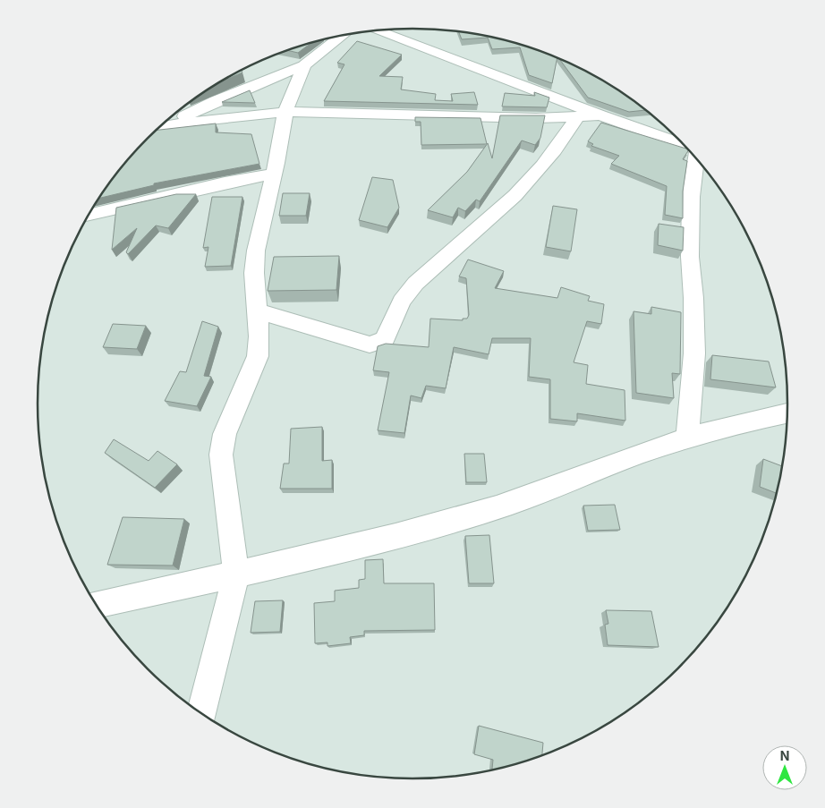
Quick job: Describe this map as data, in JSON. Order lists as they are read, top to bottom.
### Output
{
  "north": "top"
}
